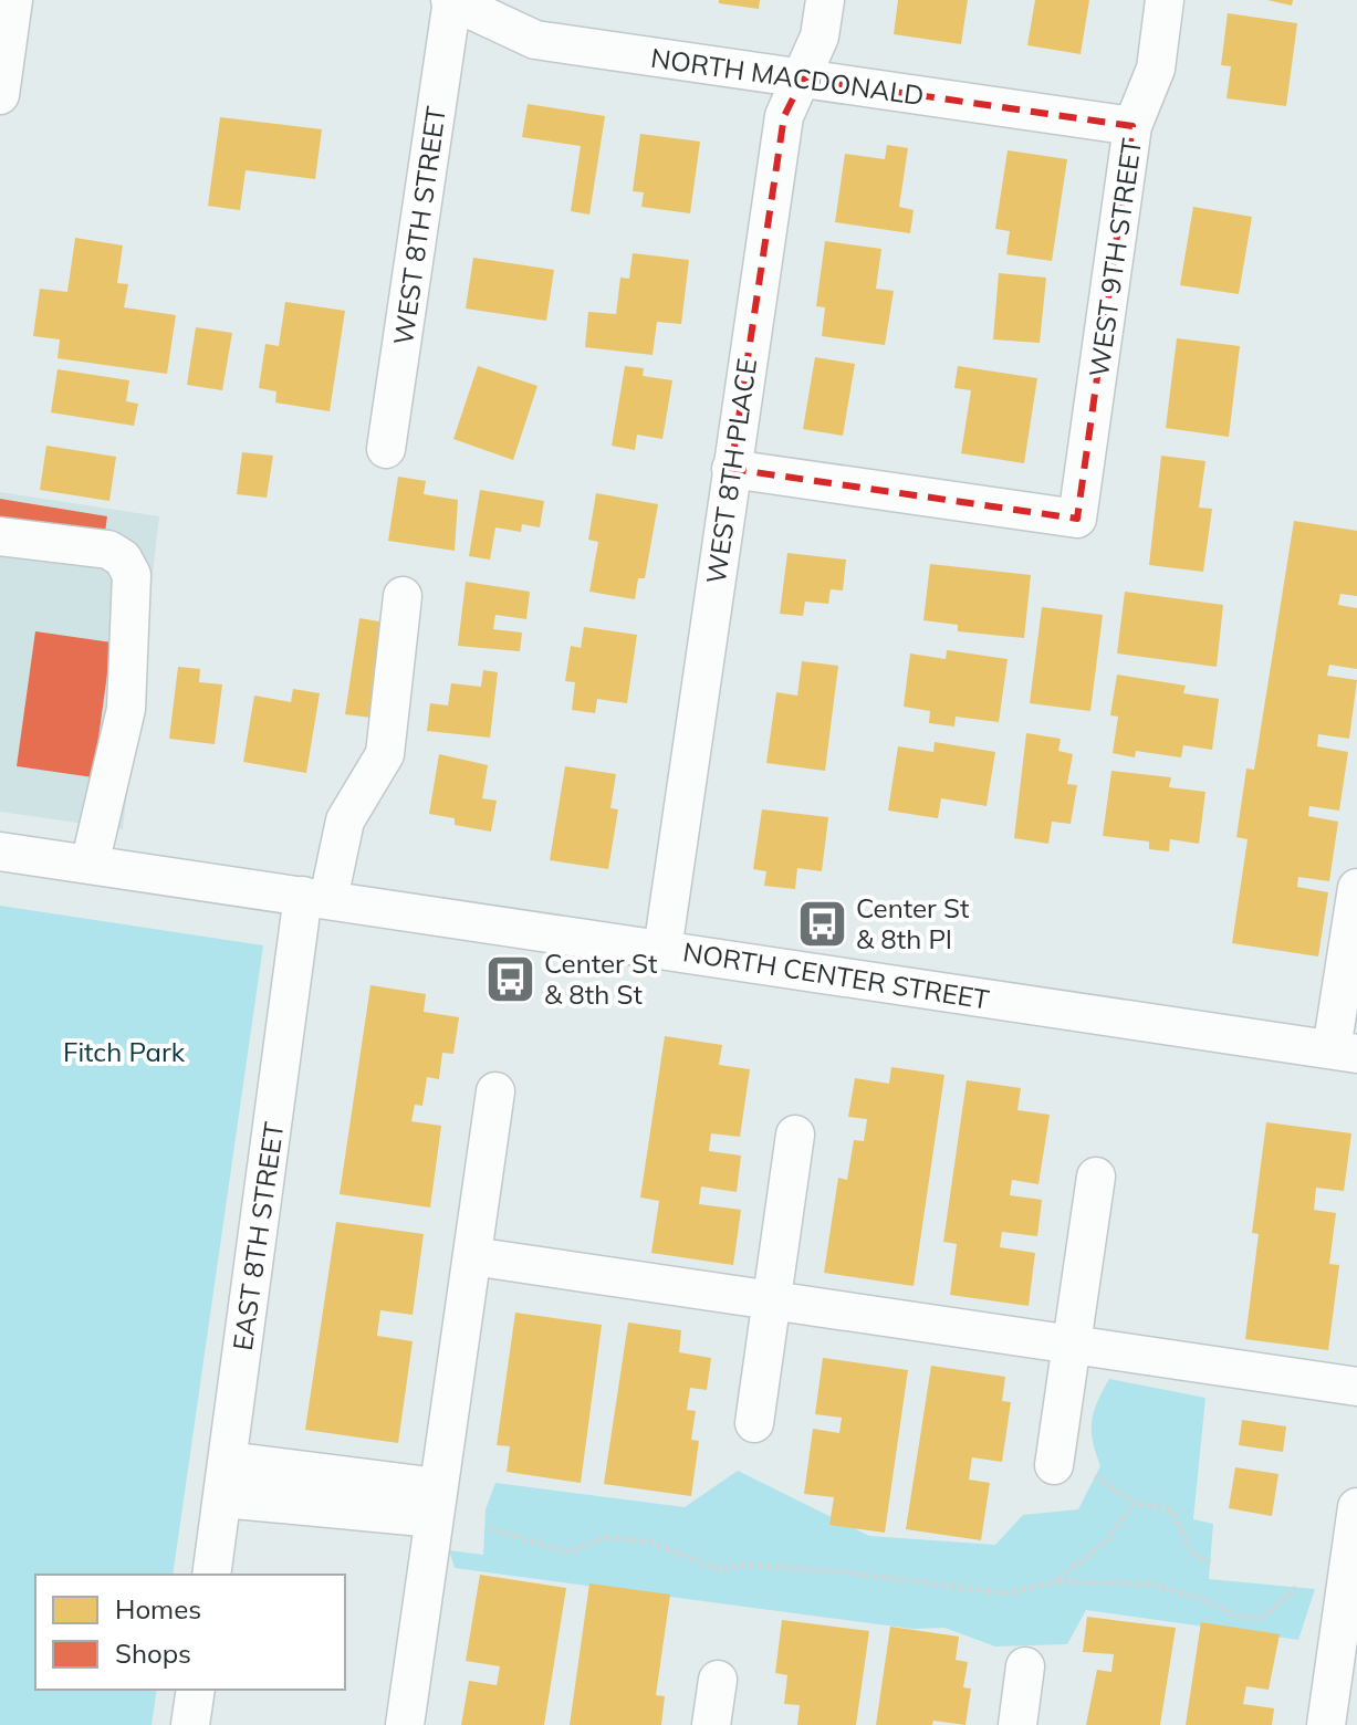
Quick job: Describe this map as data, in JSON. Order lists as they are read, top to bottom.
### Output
{
  "streets": {
    "street": [
      "NORTH MACDONALD",
      "WEST 8TH STREET",
      "WEST 9TH STREET",
      "WEST 8TH PLACE",
      "NORTH CENTER STREET",
      "EAST 8TH STREET"
    ]
  },
  "crossings": [
    ["NORTH MACDONALD", "WEST 8TH STREET"],
    ["NORTH MACDONALD", "WEST 9TH STREET"],
    ["NORTH MACDONALD", "WEST 8TH PLACE"],
    ["WEST 9TH STREET", "WEST 8TH PLACE"],
    ["WEST 8TH PLACE", "NORTH CENTER STREET"],
    ["NORTH CENTER STREET", "EAST 8TH STREET"]
  ],
  "parks": ["Fitch Park"],
  "places": {
    "bus stop": ["Center St & 8th Pl", "Center St & 8th St"]
  },
  "legend": ["Homes", "Shops"]
}
